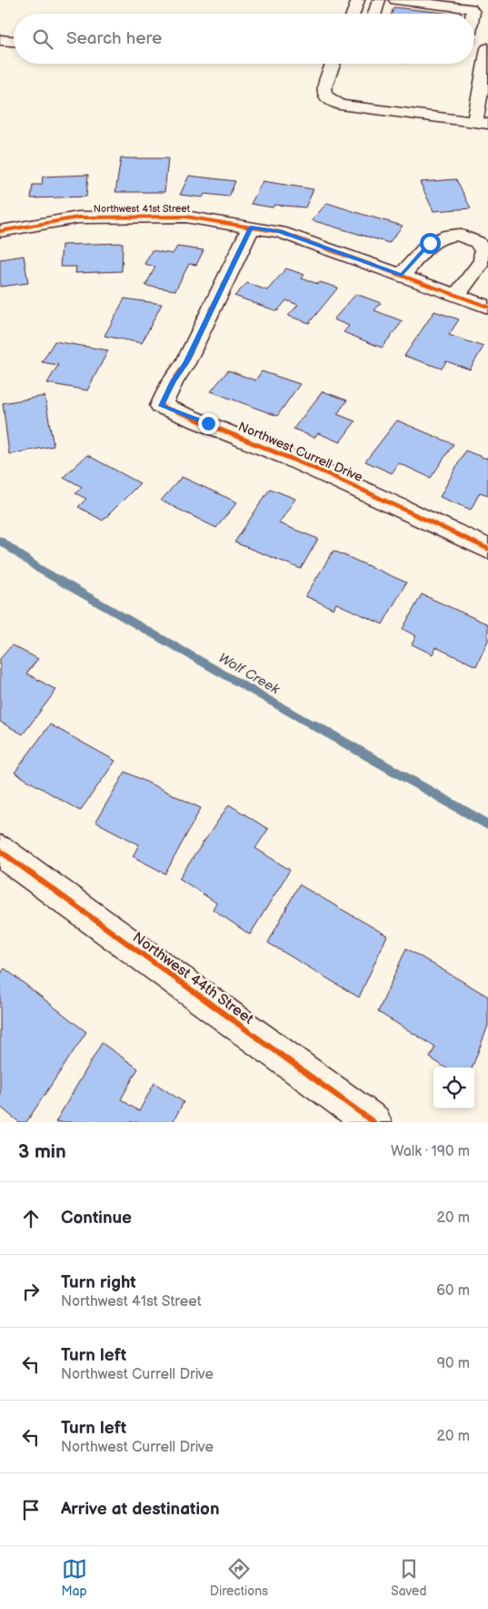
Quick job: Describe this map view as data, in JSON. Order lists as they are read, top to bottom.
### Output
{
  "streets": {
    "street": ["Northwest 41st Street", "Northwest Currell Drive", "Northwest 44th Street"]
  },
  "crossings": [
    ["Northwest 41st Street", "Northwest Currell Drive"]
  ],
  "water": ["Wolf Creek"],
  "page": {
    "search": "Search here",
    "heading": ["3 min", "Walk · 190 m"],
    "list": [
      ["Continue", "20 m"],
      ["Turn right", "Northwest 41st Street", "60 m"],
      ["Turn left", "Northwest Currell Drive", "90 m"],
      ["Turn left", "Northwest Currell Drive", "20 m"],
      "Arrive at destination"
    ],
    "nav": ["Map", "Directions", "Saved"]
  }
}
